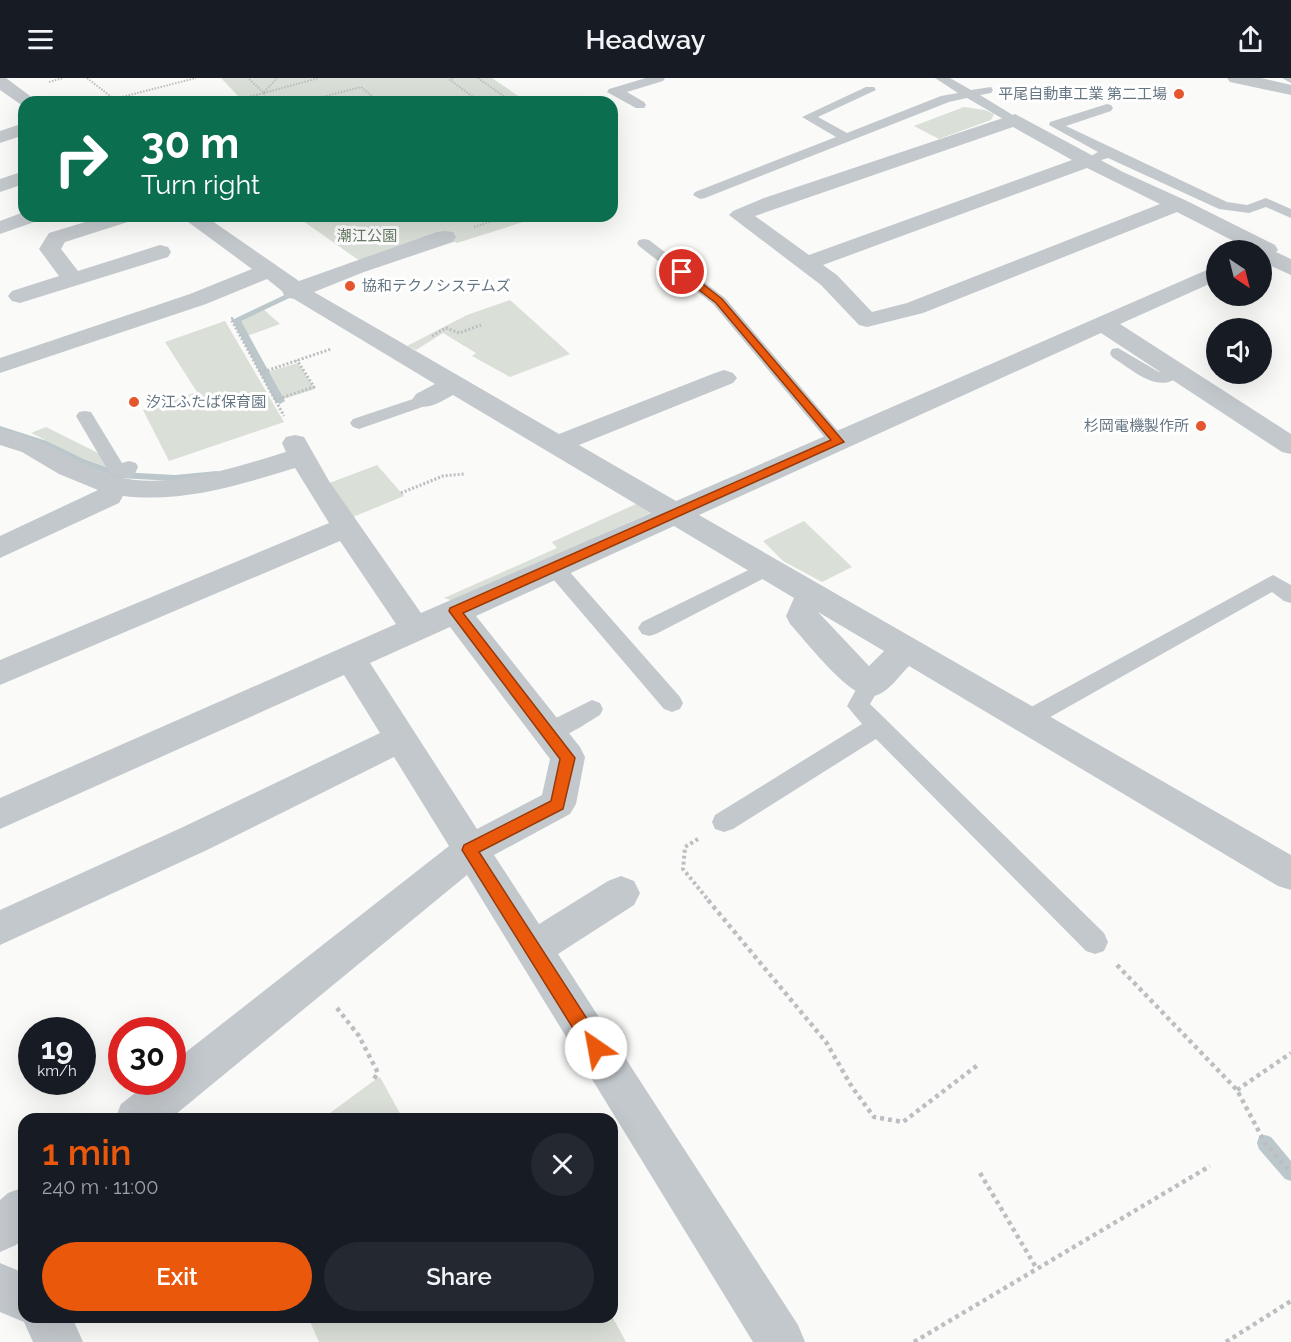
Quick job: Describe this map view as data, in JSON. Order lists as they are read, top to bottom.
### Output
{
  "parks": ["潮江公園"],
  "places": [
    "平尾自動車工業 第二工場",
    "協和テクノシステムズ",
    "汐江ふたば保育園",
    "杉岡電機製作所"
  ],
  "north": "bottom right",
  "page": {
    "header": "Headway",
    "turn": ["30 m", "Turn right"],
    "speed": "19 km/h",
    "limit": "30",
    "heading": ["1 min", "240 m · 11:00"],
    "buttons": ["Exit", "Share"]
  }
}
